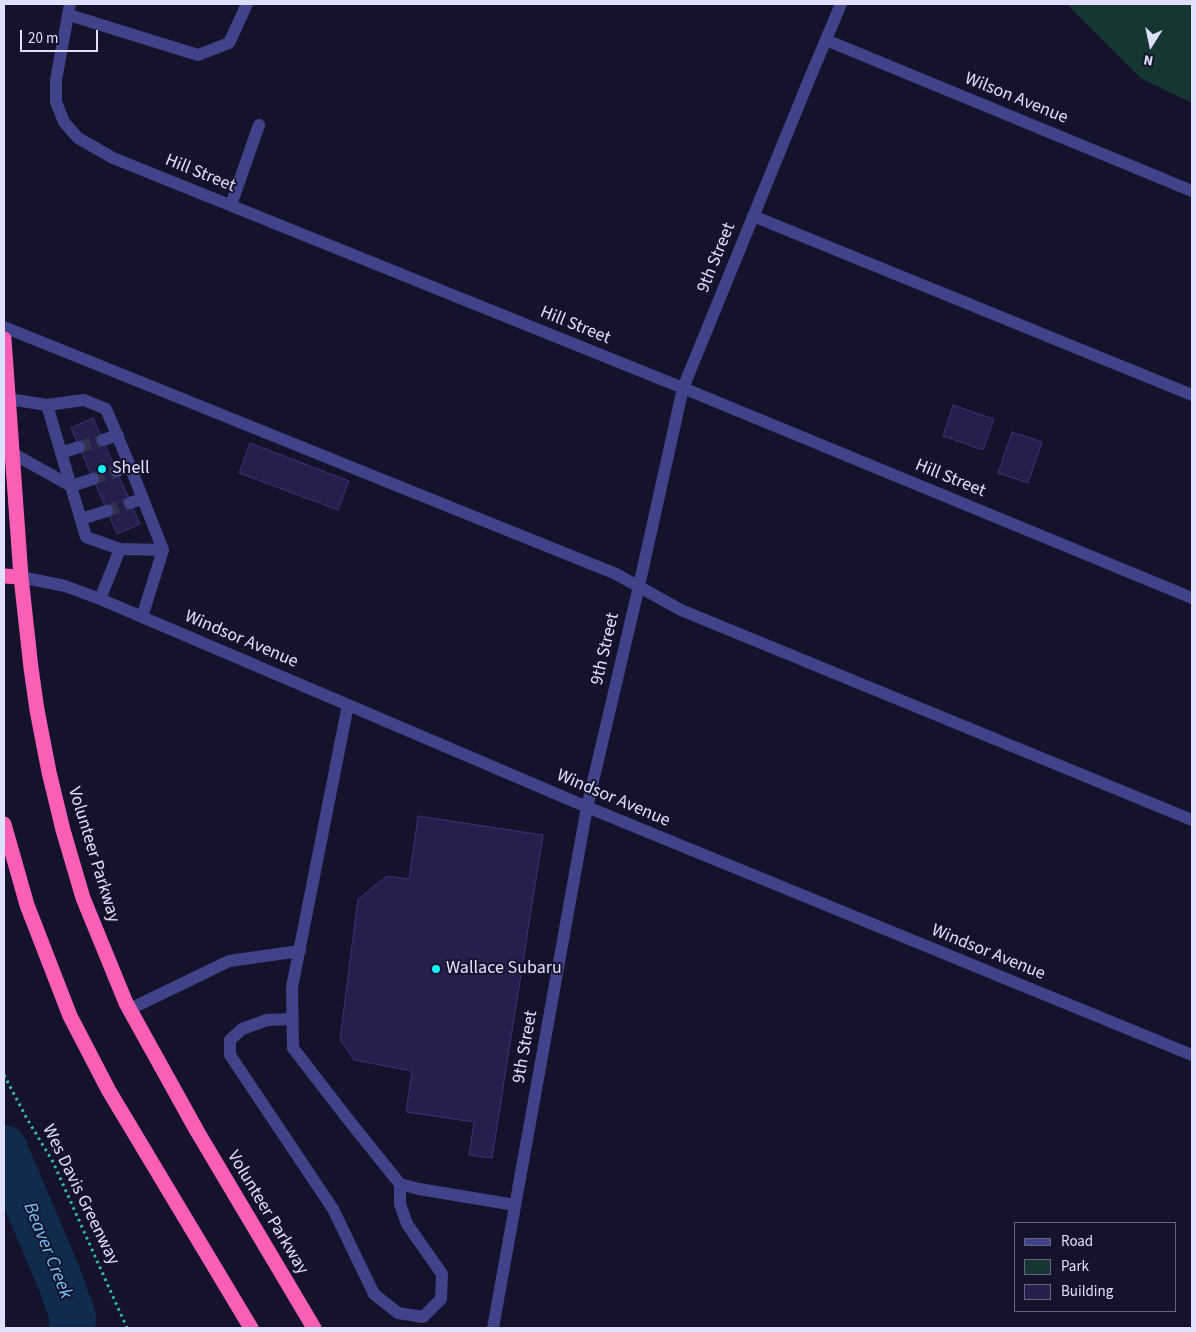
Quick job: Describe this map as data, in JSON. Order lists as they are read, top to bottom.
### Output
{
  "streets": {
    "highway": ["Volunteer Parkway"],
    "street": [
      "Wilson Avenue",
      "Hill Street",
      "9th Street",
      "Windsor Avenue"
    ],
    "path": ["Wes Davis Greenway"]
  },
  "crossings": [
    ["Wilson Avenue", "9th Street"],
    ["Hill Street", "9th Street"],
    ["9th Street", "Windsor Avenue"],
    ["Windsor Avenue", "Volunteer Parkway"]
  ],
  "water": ["Beaver Creek"],
  "places": ["Shell", "Wallace Subaru"],
  "legend": ["Road", "Park", "Building"],
  "scale_bar": "20 m",
  "north": "bottom"
}
